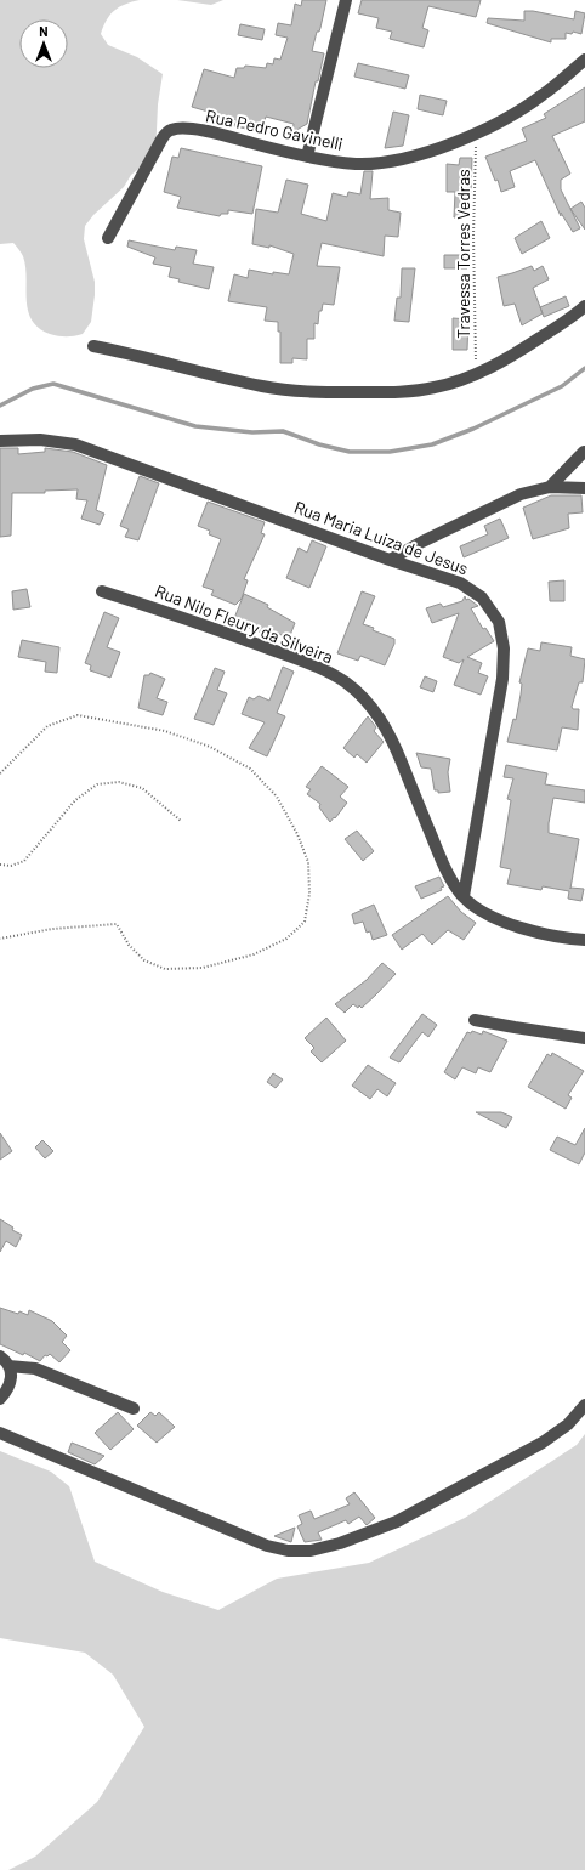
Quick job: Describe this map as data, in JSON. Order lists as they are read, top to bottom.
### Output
{
  "streets": {
    "street": ["Rua Pedro Gavinelli", "Rua Maria Luiza de Jesus", "Rua Nilo Fleury da Silveira"],
    "path": ["Travessa Torres Vedras"]
  },
  "crossings": [
    ["Rua Pedro Gavinelli", "Travessa Torres Vedras"],
    ["Rua Maria Luiza de Jesus", "Rua Nilo Fleury da Silveira"]
  ],
  "north": "top"
}
